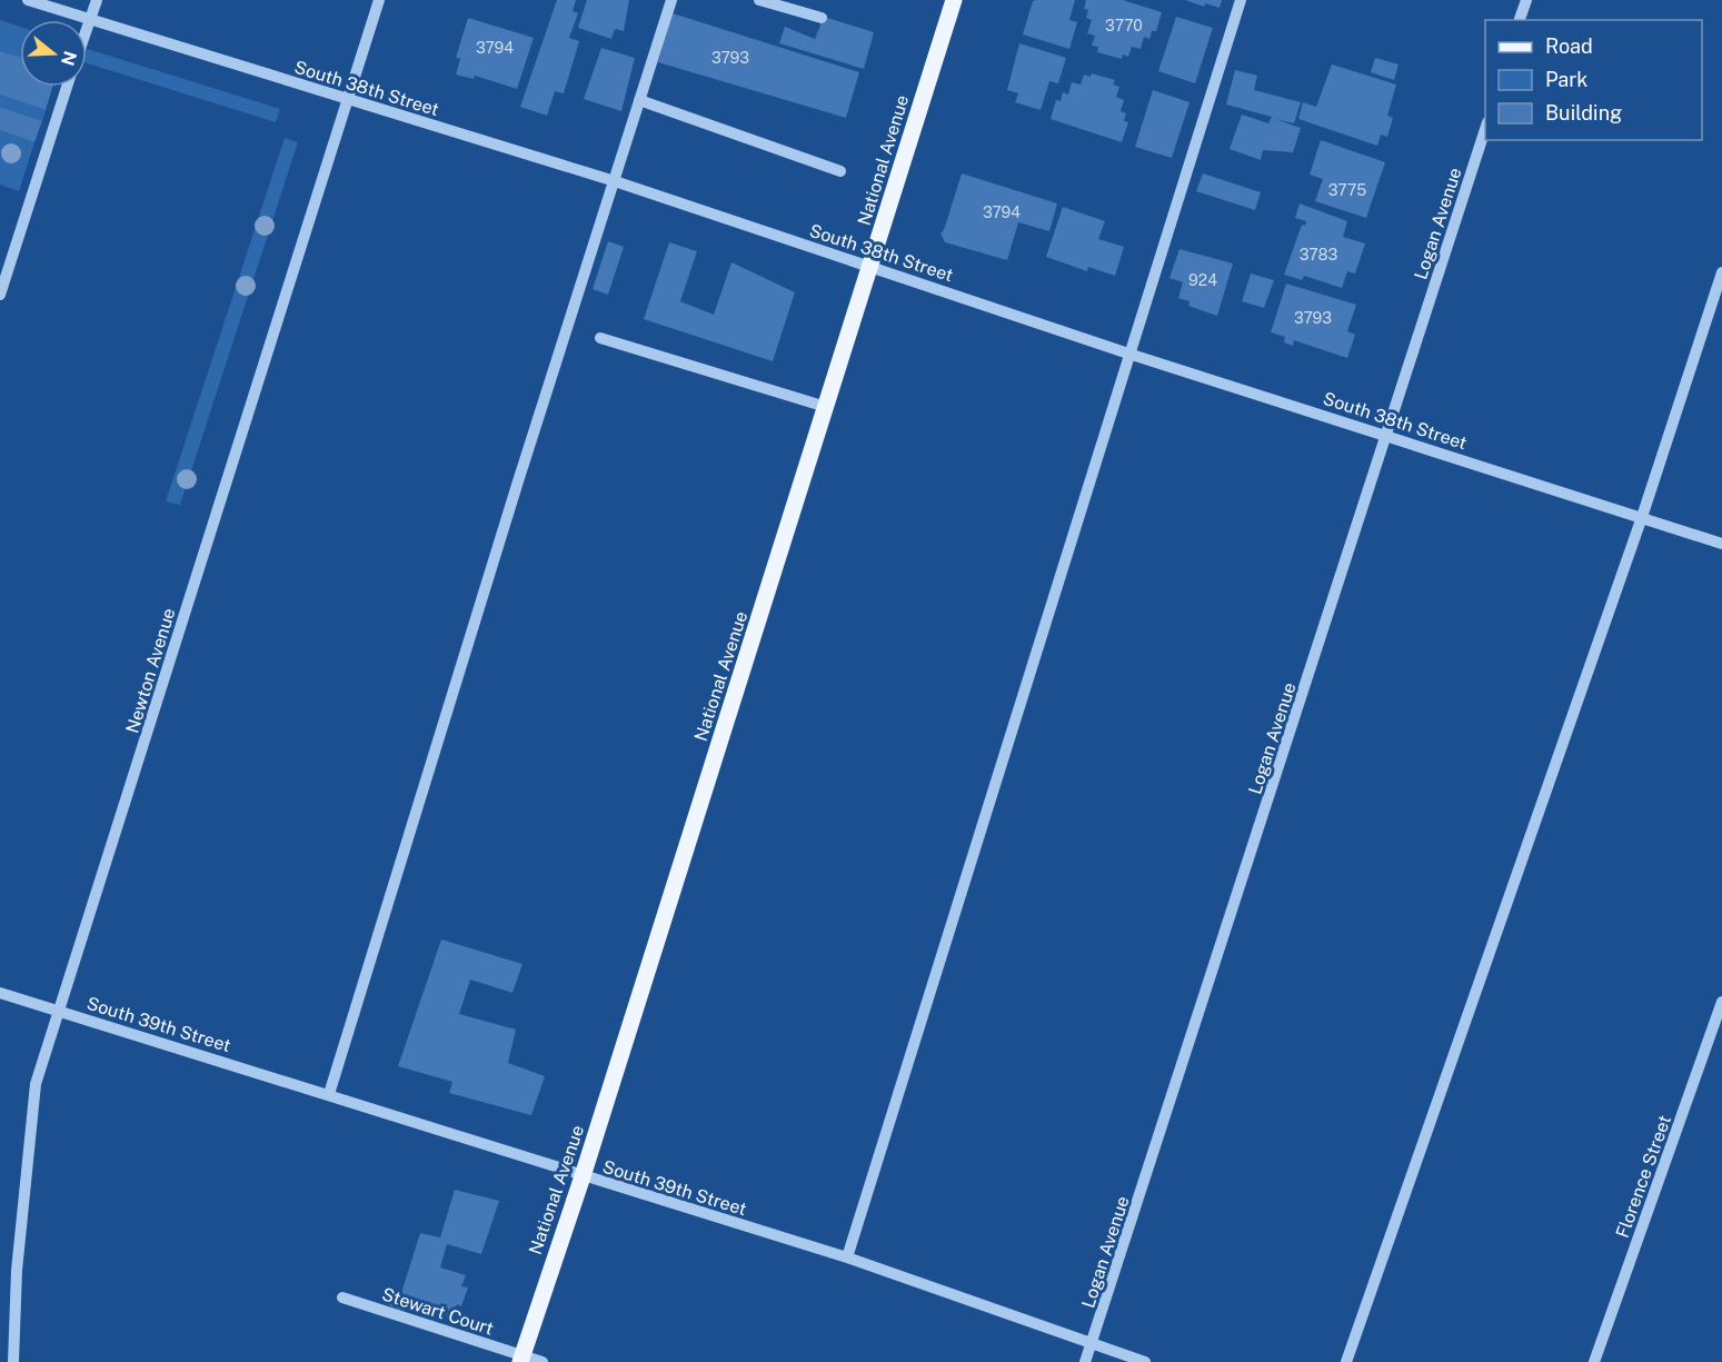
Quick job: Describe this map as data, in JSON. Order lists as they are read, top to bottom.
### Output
{
  "streets": {
    "main road": ["National Avenue"],
    "street": [
      "South 38th Street",
      "Logan Avenue",
      "Newton Avenue",
      "South 39th Street",
      "Florence Street",
      "Stewart Court"
    ]
  },
  "crossings": [
    ["South 38th Street", "National Avenue"],
    ["South 38th Street", "Logan Avenue"],
    ["South 38th Street", "Newton Avenue"],
    ["National Avenue", "South 39th Street"],
    ["National Avenue", "Stewart Court"],
    ["Logan Avenue", "South 39th Street"],
    ["Newton Avenue", "South 39th Street"]
  ],
  "house_numbers": [
    "3770",
    "3794",
    "3793",
    "3775",
    "3794",
    "3783",
    "924",
    "3793"
  ],
  "legend": ["Road", "Park", "Building"],
  "north": "right"
}
